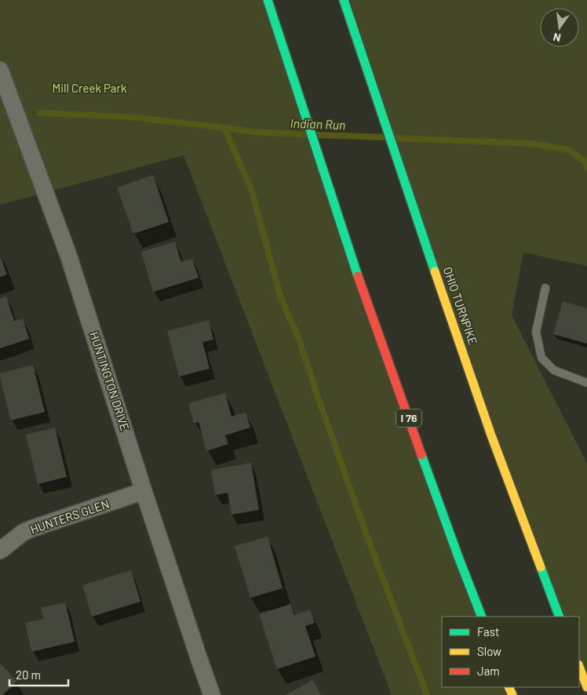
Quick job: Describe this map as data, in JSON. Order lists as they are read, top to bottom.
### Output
{
  "streets": {
    "highway": ["OHIO TURNPIKE", "I 76"],
    "street": ["HUNTINGTON DRIVE", "HUNTERS GLEN"]
  },
  "crossings": [
    ["HUNTINGTON DRIVE", "HUNTERS GLEN"]
  ],
  "water": ["Indian Run"],
  "parks": ["Mill Creek Park"],
  "legend": ["Fast", "Slow", "Jam"],
  "scale_bar": "20 m",
  "north": "bottom"
}
